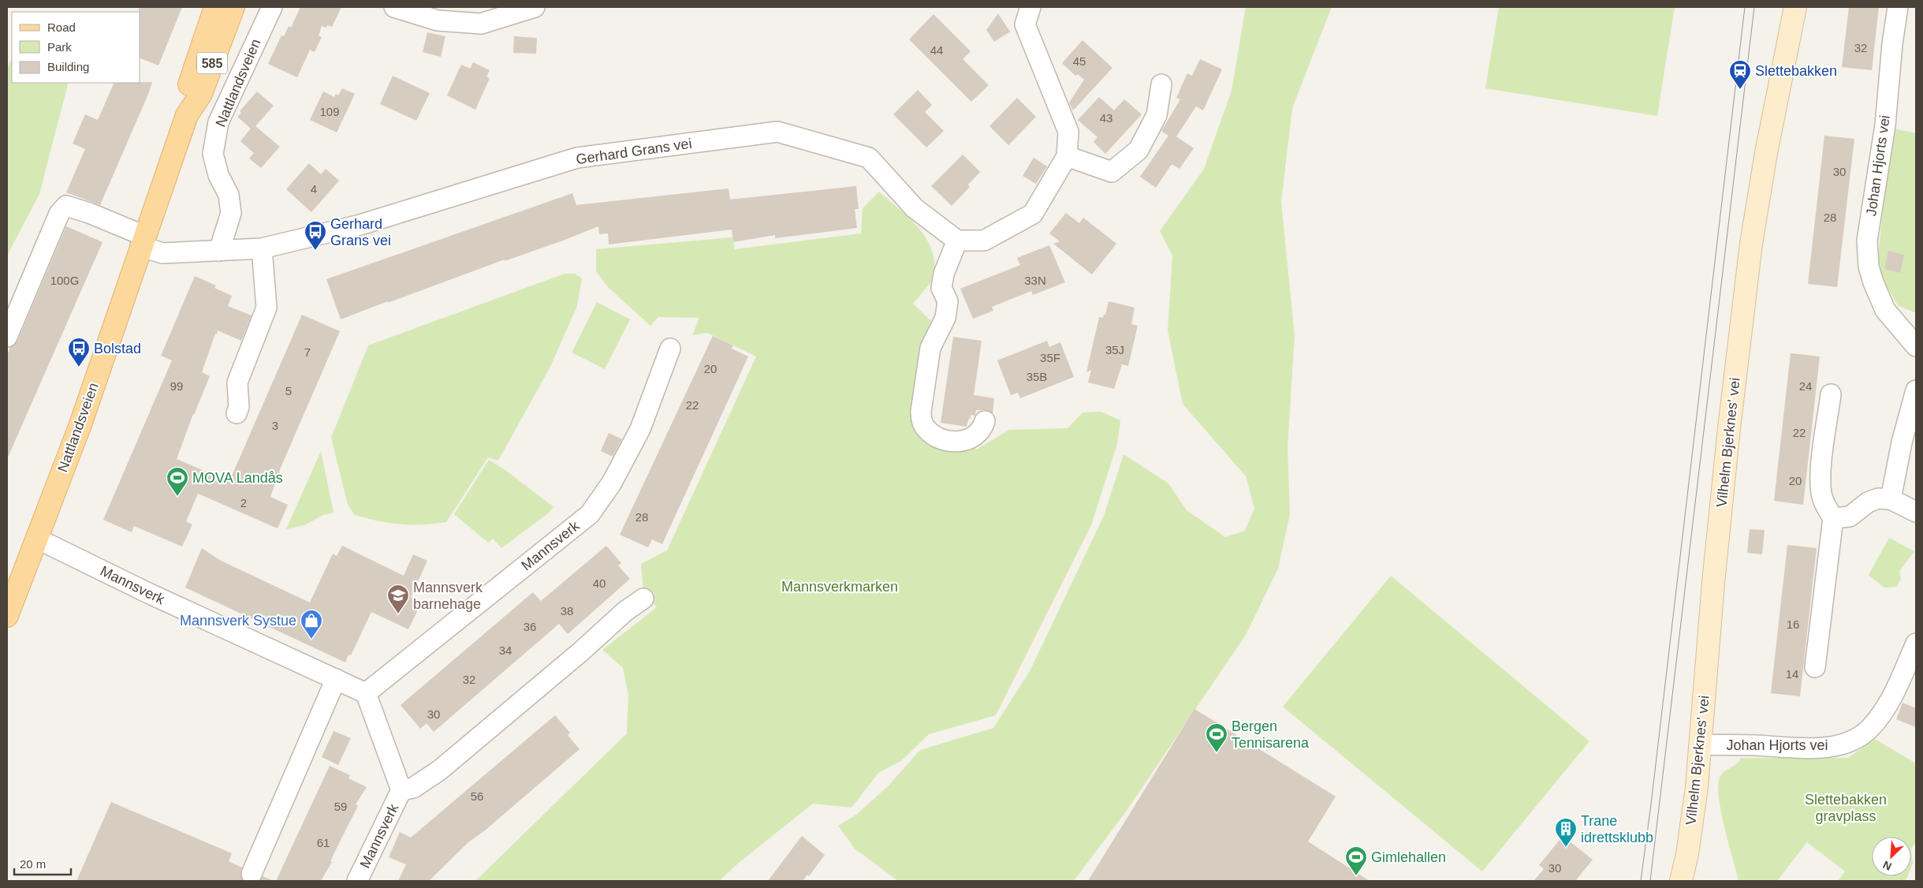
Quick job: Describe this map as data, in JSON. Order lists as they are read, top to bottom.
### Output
{
  "streets": {
    "main road": ["585", "Nattlandsveien", "Vilhelm Bjerknes' vei"],
    "street": ["Gerhard Grans vei", "Johan Hjorts vei", "Mannsverk"]
  },
  "crossings": [
    ["Nattlandsveien", "Gerhard Grans vei"],
    ["Nattlandsveien", "Mannsverk"],
    ["Johan Hjorts vei", "Vilhelm Bjerknes' vei"]
  ],
  "parks": ["Mannsverkmarken", "Slettebakken gravplass"],
  "places": {
    "station": ["Slettebakken"],
    "bus stop": ["Gerhard Grans vei", "Bolstad"],
    "sports": ["MOVA Landås", "Bergen Tennisarena", "Gimlehallen"],
    "school or university": ["Mannsverk barnehage"],
    "shop": ["Mannsverk Systue"],
    "building": ["Trane idrettsklubb"]
  },
  "house_numbers": [
    "32",
    "44",
    "45",
    "109",
    "43",
    "30",
    "4",
    "28",
    "100G",
    "33N",
    "35J",
    "7",
    "35F",
    "20",
    "35B",
    "99",
    "24",
    "5",
    "22",
    "3",
    "22",
    "20",
    "2",
    "28",
    "40",
    "38",
    "16",
    "36",
    "34",
    "14",
    "32",
    "30",
    "56",
    "59",
    "61",
    "30"
  ],
  "legend": ["Road", "Park", "Building"],
  "scale_bar": "20 m",
  "north": "bottom left"
}
